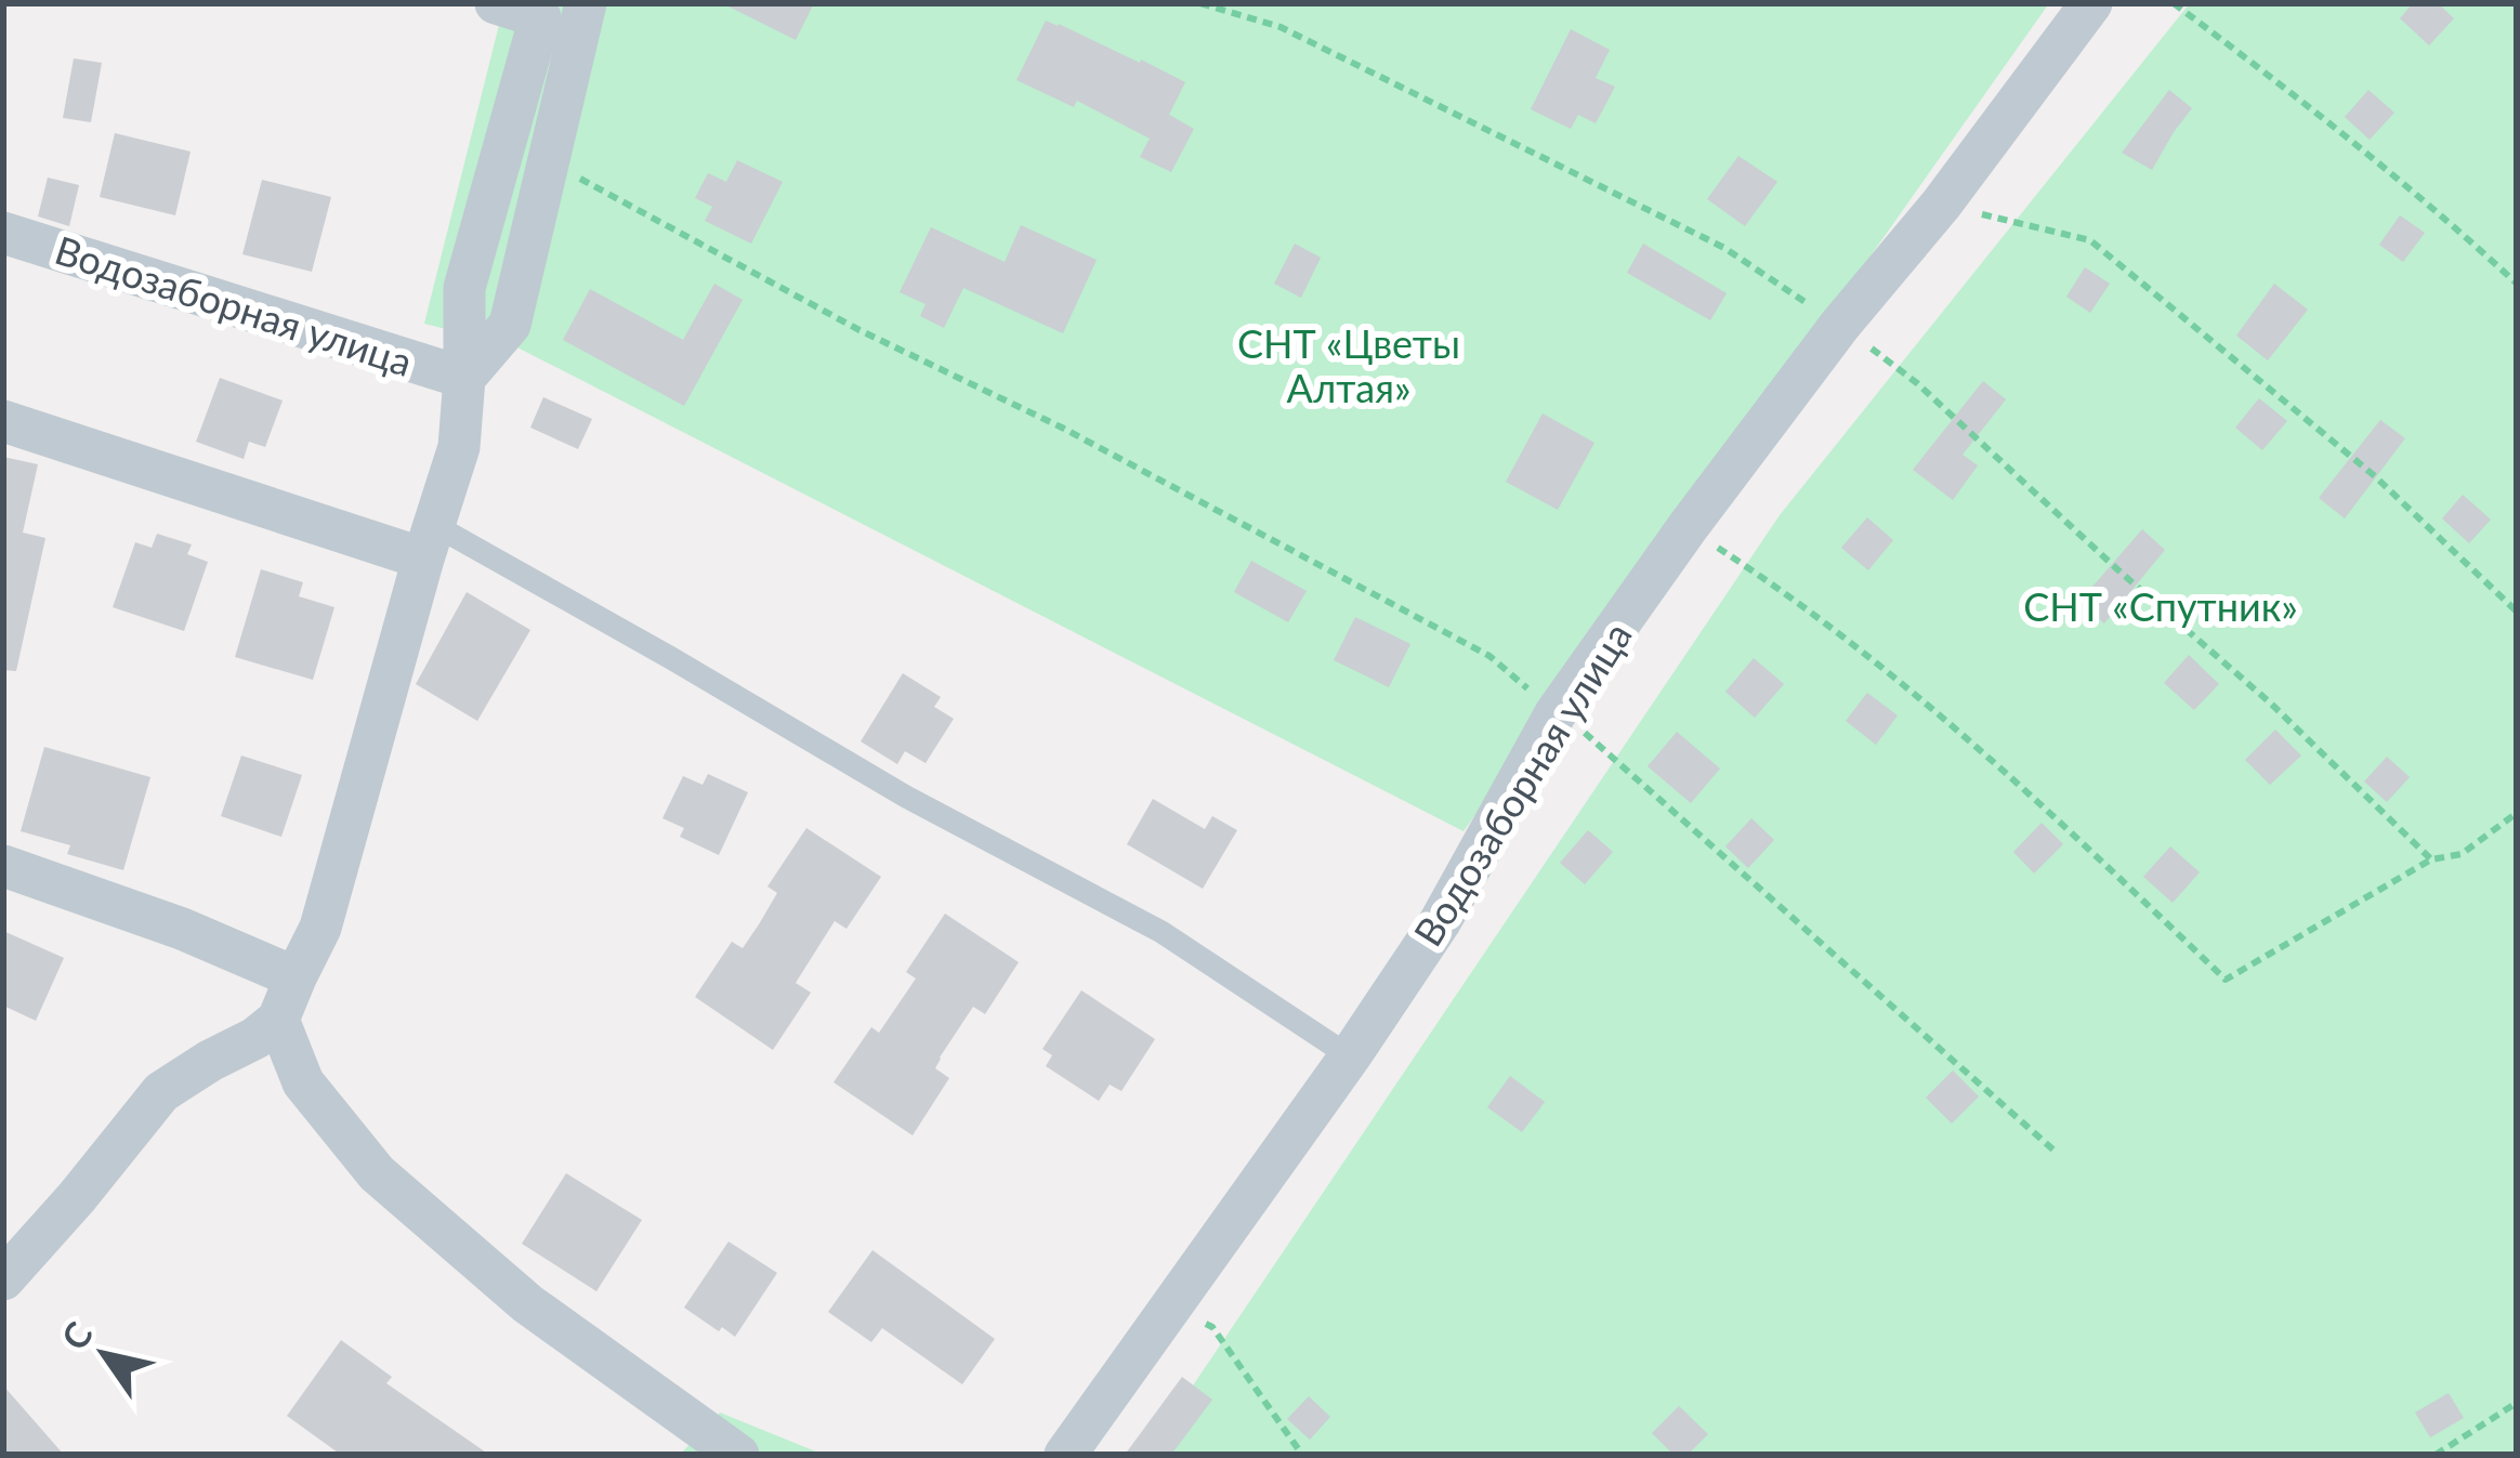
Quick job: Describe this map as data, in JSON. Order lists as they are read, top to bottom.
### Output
{
  "streets": {
    "street": ["Водозаборная улица"]
  },
  "parks": ["СНТ «Цветы Алтая»", "СНТ «Спутник»"],
  "north": "top left"
}
